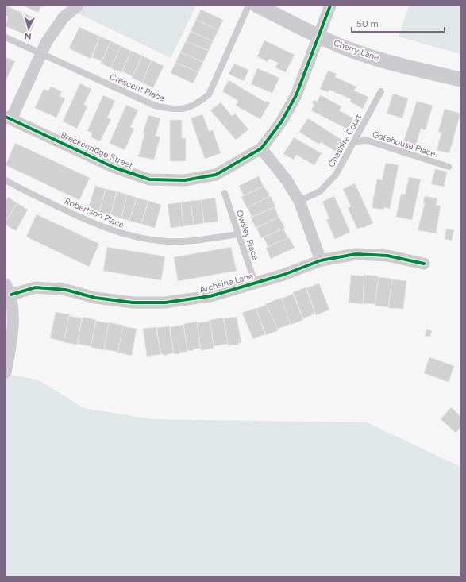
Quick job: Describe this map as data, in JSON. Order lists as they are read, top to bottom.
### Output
{
  "streets": {
    "street": ["Cherry Lane", "Breckenridge Street", "Archsine Lane"],
    "lane": [
      "Crescent Place",
      "Cheshire Court",
      "Gatehouse Place",
      "Robertson Place",
      "Owsley Place"
    ]
  },
  "crossings": [
    ["Cherry Lane", "Breckenridge Street"],
    ["Cheshire Court", "Gatehouse Place"],
    ["Robertson Place", "Owsley Place"],
    ["Owsley Place", "Archsine Lane"]
  ],
  "scale_bar": "50 m",
  "north": "bottom"
}
